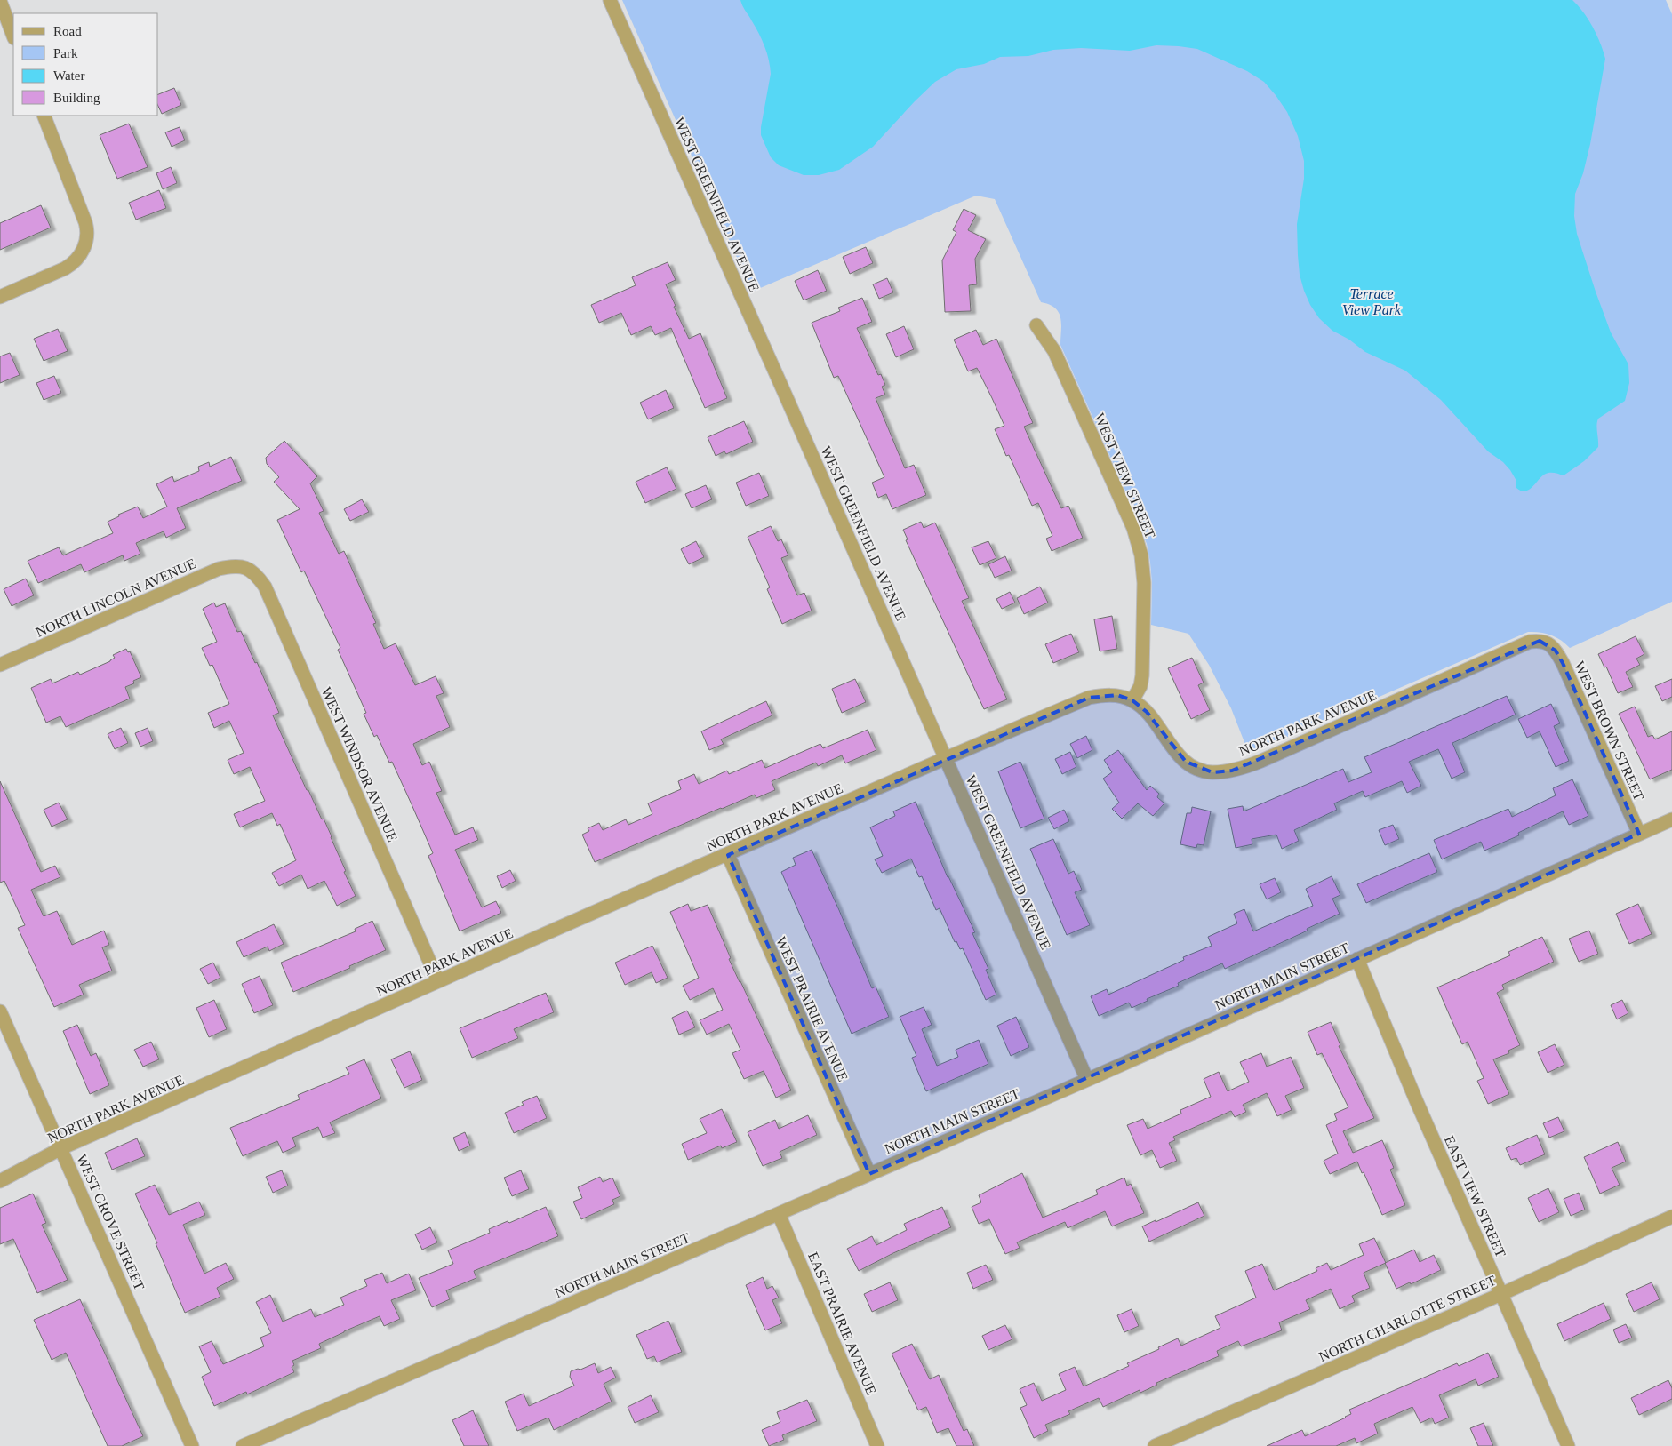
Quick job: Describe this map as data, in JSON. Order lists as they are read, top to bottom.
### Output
{
  "streets": {
    "street": [
      "WEST GREENFIELD AVENUE",
      "WEST VIEW STREET",
      "NORTH LINCOLN AVENUE",
      "NORTH PARK AVENUE",
      "WEST BROWN STREET",
      "WEST WINDSOR AVENUE",
      "NORTH MAIN STREET",
      "WEST PRAIRIE AVENUE",
      "EAST VIEW STREET",
      "WEST GROVE STREET",
      "NORTH CHARLOTTE STREET",
      "EAST PRAIRIE AVENUE"
    ]
  },
  "crossings": [
    ["WEST GREENFIELD AVENUE", "NORTH PARK AVENUE"],
    ["WEST GREENFIELD AVENUE", "NORTH MAIN STREET"],
    ["WEST VIEW STREET", "NORTH PARK AVENUE"],
    ["NORTH LINCOLN AVENUE", "WEST WINDSOR AVENUE"],
    ["NORTH PARK AVENUE", "WEST BROWN STREET"],
    ["NORTH PARK AVENUE", "WEST WINDSOR AVENUE"],
    ["NORTH PARK AVENUE", "WEST PRAIRIE AVENUE"],
    ["NORTH PARK AVENUE", "WEST GROVE STREET"],
    ["WEST BROWN STREET", "NORTH MAIN STREET"],
    ["NORTH MAIN STREET", "WEST PRAIRIE AVENUE"],
    ["NORTH MAIN STREET", "EAST VIEW STREET"],
    ["NORTH MAIN STREET", "EAST PRAIRIE AVENUE"],
    ["EAST VIEW STREET", "NORTH CHARLOTTE STREET"]
  ],
  "parks": ["Terrace View Park"],
  "legend": [
    "Road",
    "Park",
    "Water",
    "Building"
  ]
}
